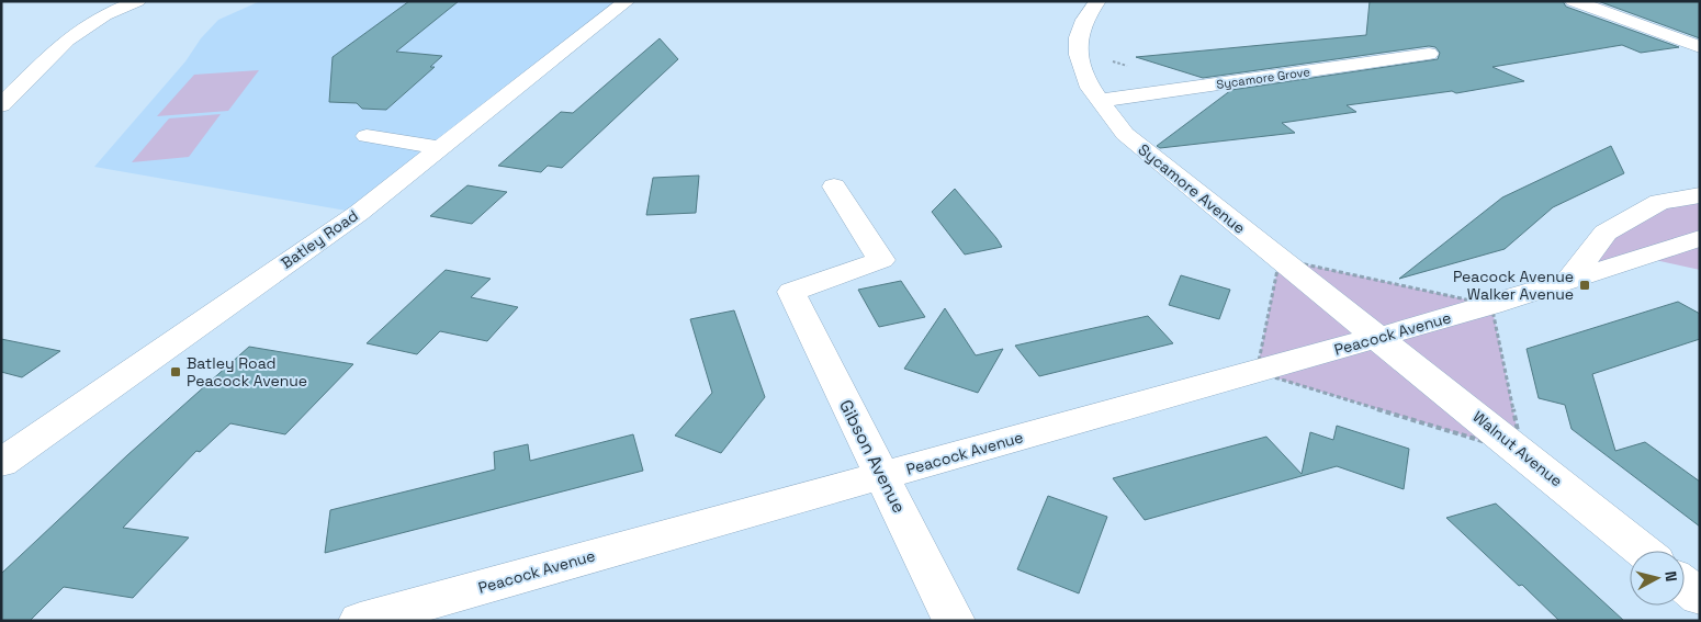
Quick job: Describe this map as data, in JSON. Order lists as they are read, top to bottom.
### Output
{
  "streets": {
    "street": [
      "Sycamore Grove",
      "Sycamore Avenue",
      "Batley Road",
      "Peacock Avenue",
      "Walnut Avenue",
      "Gibson Avenue"
    ]
  },
  "crossings": [
    ["Sycamore Grove", "Sycamore Avenue"],
    ["Sycamore Avenue", "Peacock Avenue"],
    ["Sycamore Avenue", "Walnut Avenue"],
    ["Peacock Avenue", "Walnut Avenue"],
    ["Peacock Avenue", "Gibson Avenue"]
  ],
  "places": {
    "transit": ["Peacock Avenue Walker Avenue", "Batley Road Peacock Avenue"]
  },
  "north": "right"
}
